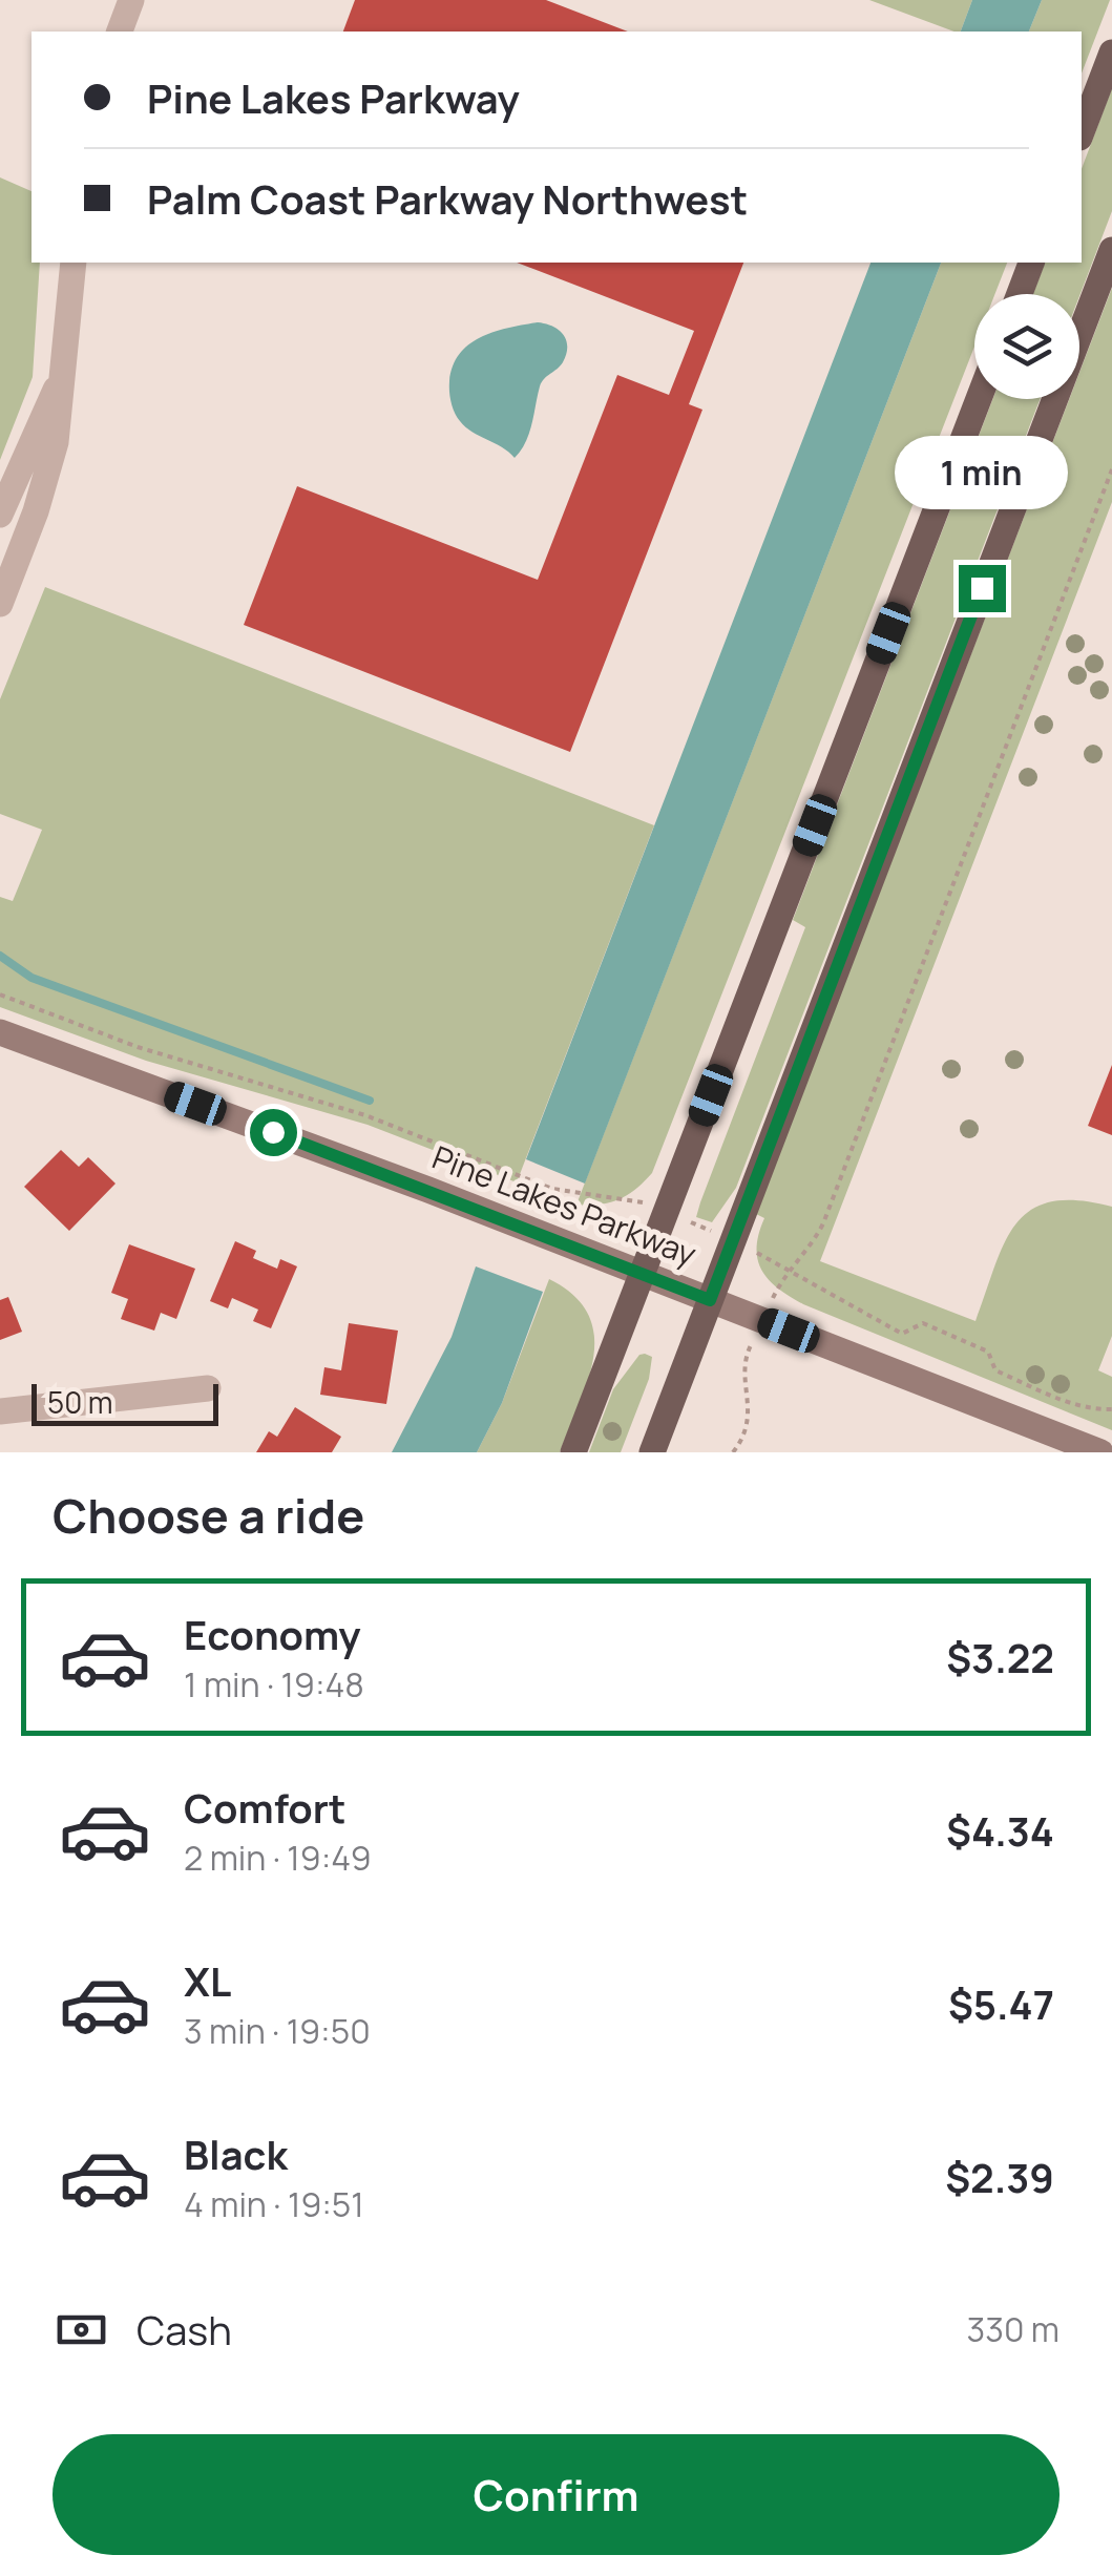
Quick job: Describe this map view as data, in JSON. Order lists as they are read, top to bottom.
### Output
{
  "streets": {
    "street": ["Pine Lakes Parkway"]
  },
  "scale_bar": "50 m",
  "page": {
    "banner": ["Pine Lakes Parkway", "Palm Coast Parkway Northwest"],
    "bubble": "1 min",
    "scale": "50 m",
    "heading": "Choose a ride",
    "list": [
      {
        "name": "Economy",
        "note": "1 min · 19:48",
        "value": "$3.22"
      },
      {
        "name": "Comfort",
        "note": "2 min · 19:49",
        "value": "$4.34"
      },
      {
        "name": "XL",
        "note": "3 min · 19:50",
        "value": "$5.47"
      },
      {
        "name": "Black",
        "note": "4 min · 19:51",
        "value": "$2.39"
      }
    ],
    "pay": ["Cash", "330 m"],
    "buttons": "Confirm"
  }
}
